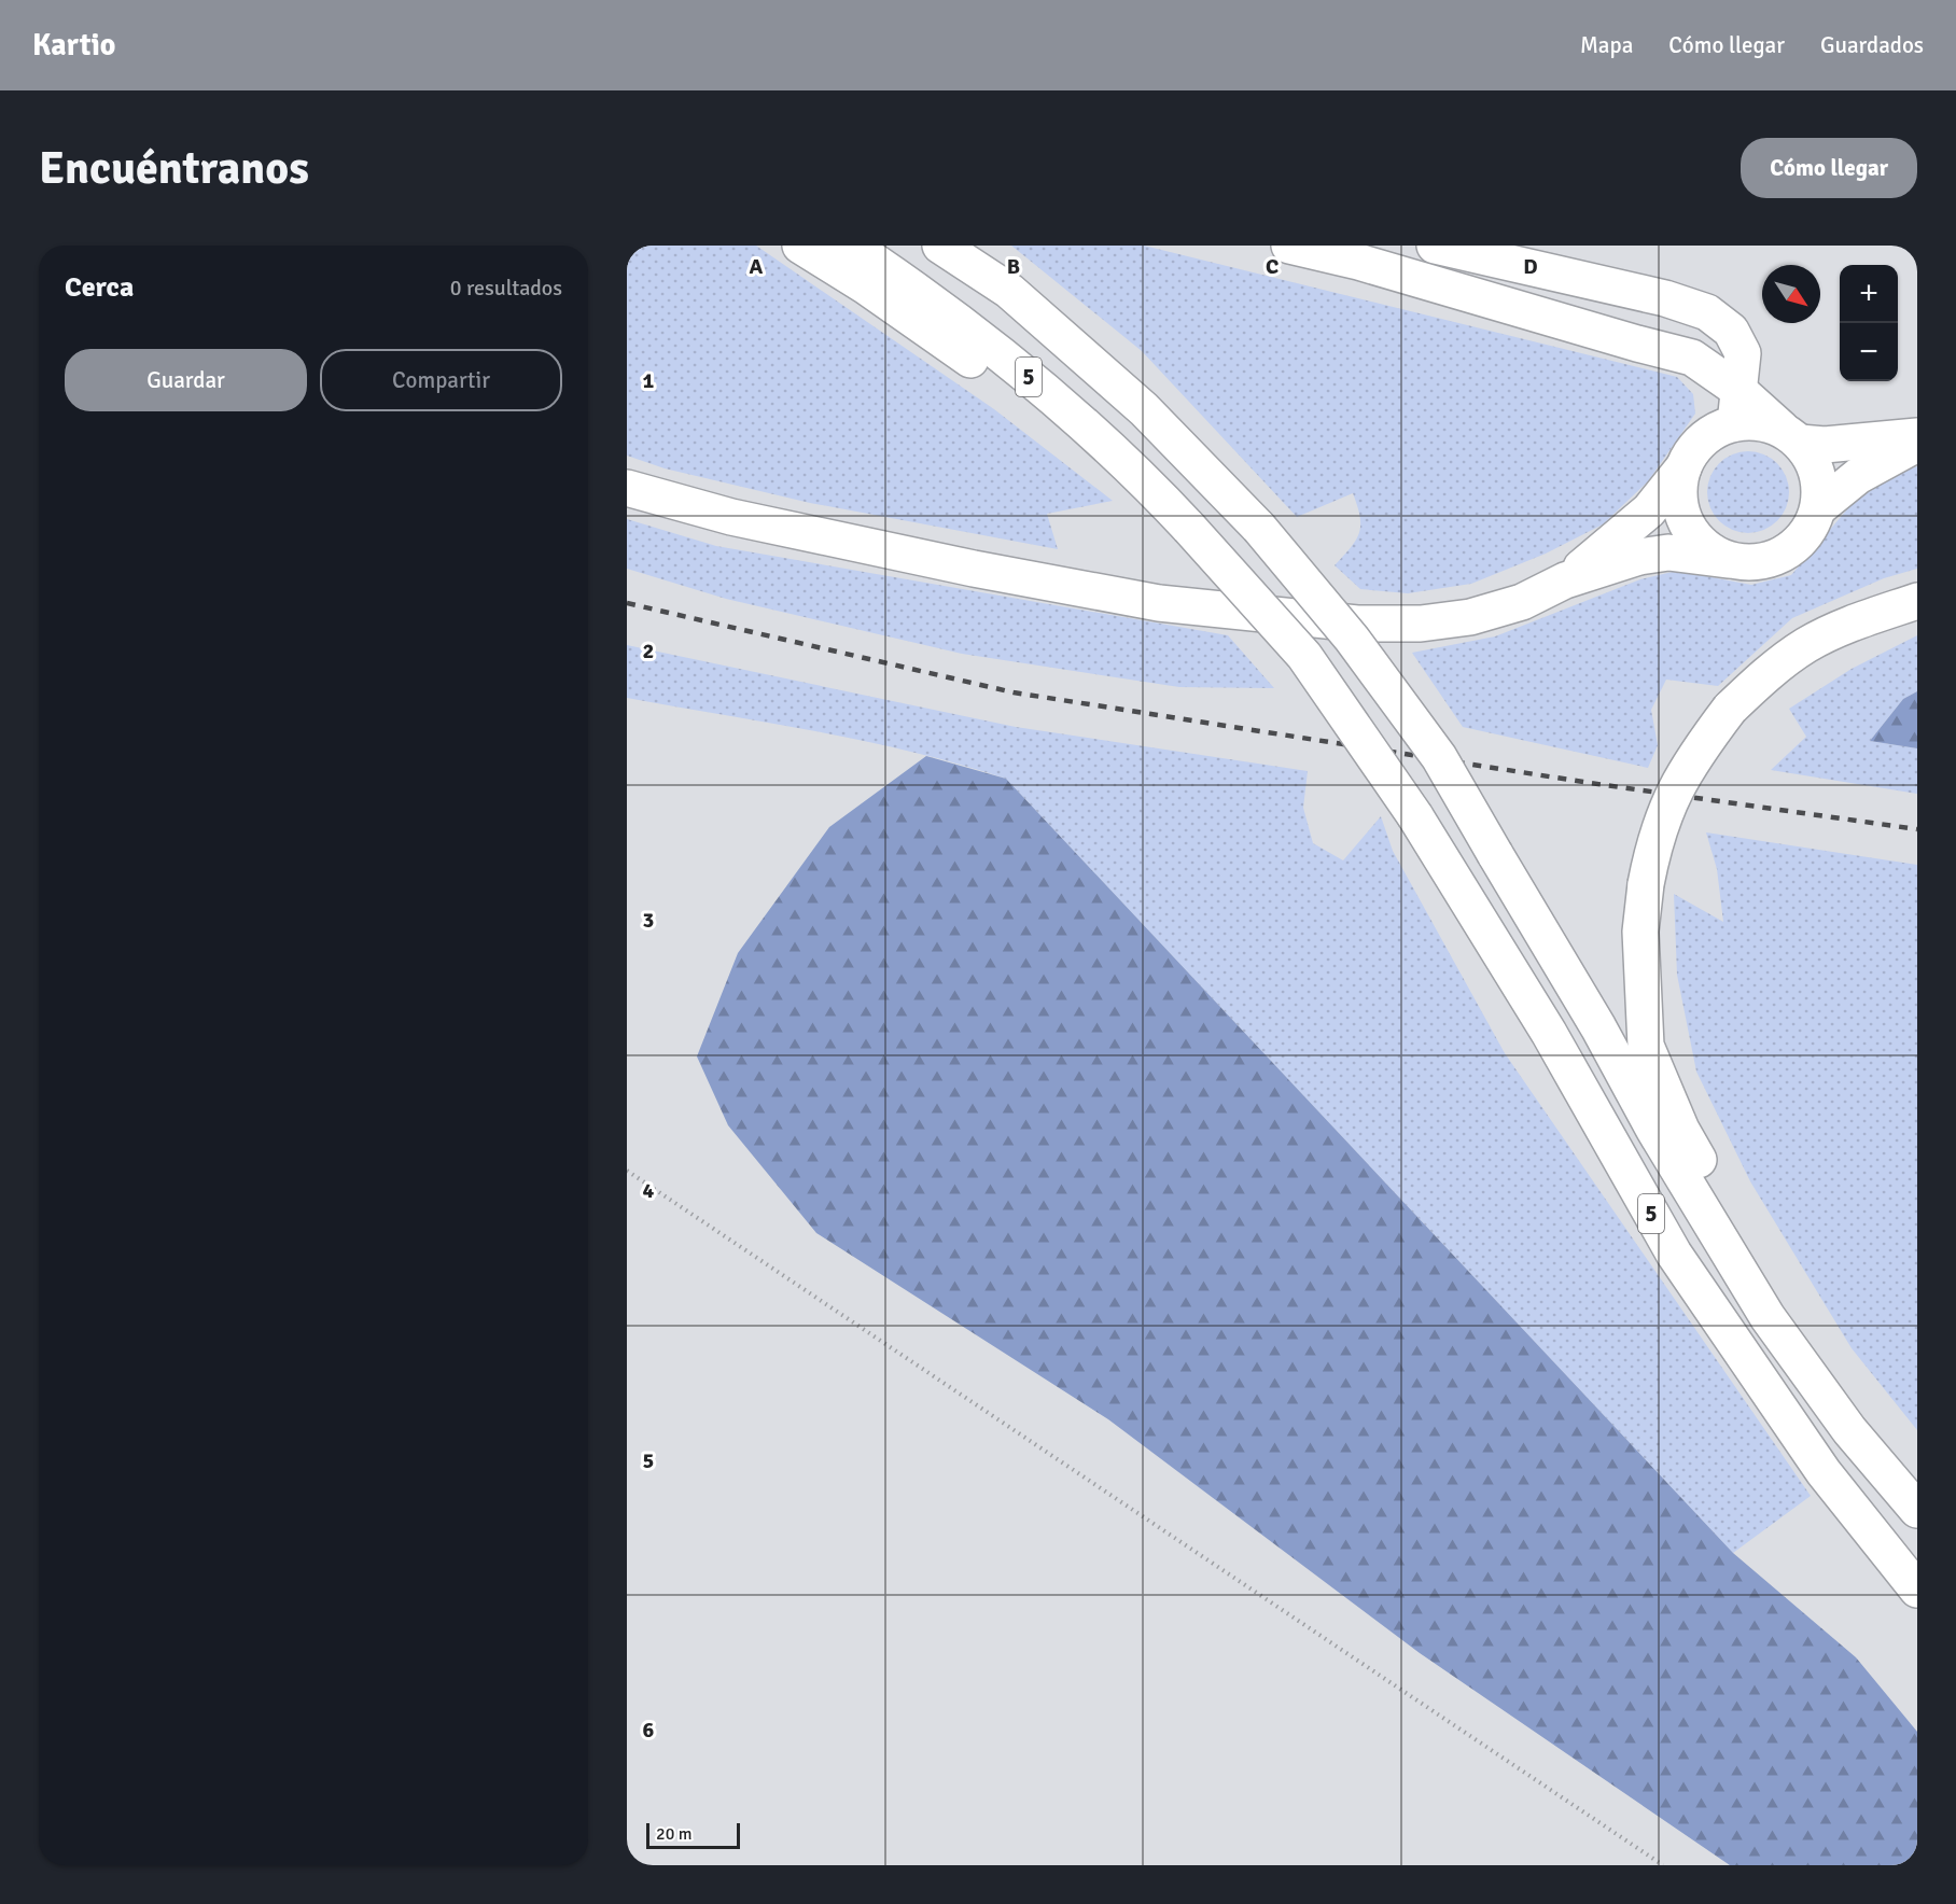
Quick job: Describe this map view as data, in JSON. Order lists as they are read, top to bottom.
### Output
{
  "streets": {
    "main road": ["5"]
  },
  "scale_bar": "20 m",
  "north": "bottom right",
  "page": {
    "header": "Kartio",
    "nav": ["Mapa", "Cómo llegar", "Guardados"],
    "buttons": [
      "Cómo llegar",
      ["Guardar", "Compartir"]
    ],
    "title": "Encuéntranos",
    "heading": ["Cerca", "0 resultados"],
    "map_buttons": ["+", "−"],
    "scale": "20 m"
  },
  "grid": {
    "columns": [
      "A",
      "B",
      "C",
      "D"
    ],
    "rows": [
      "1",
      "2",
      "3",
      "4",
      "5",
      "6"
    ]
  }
}
